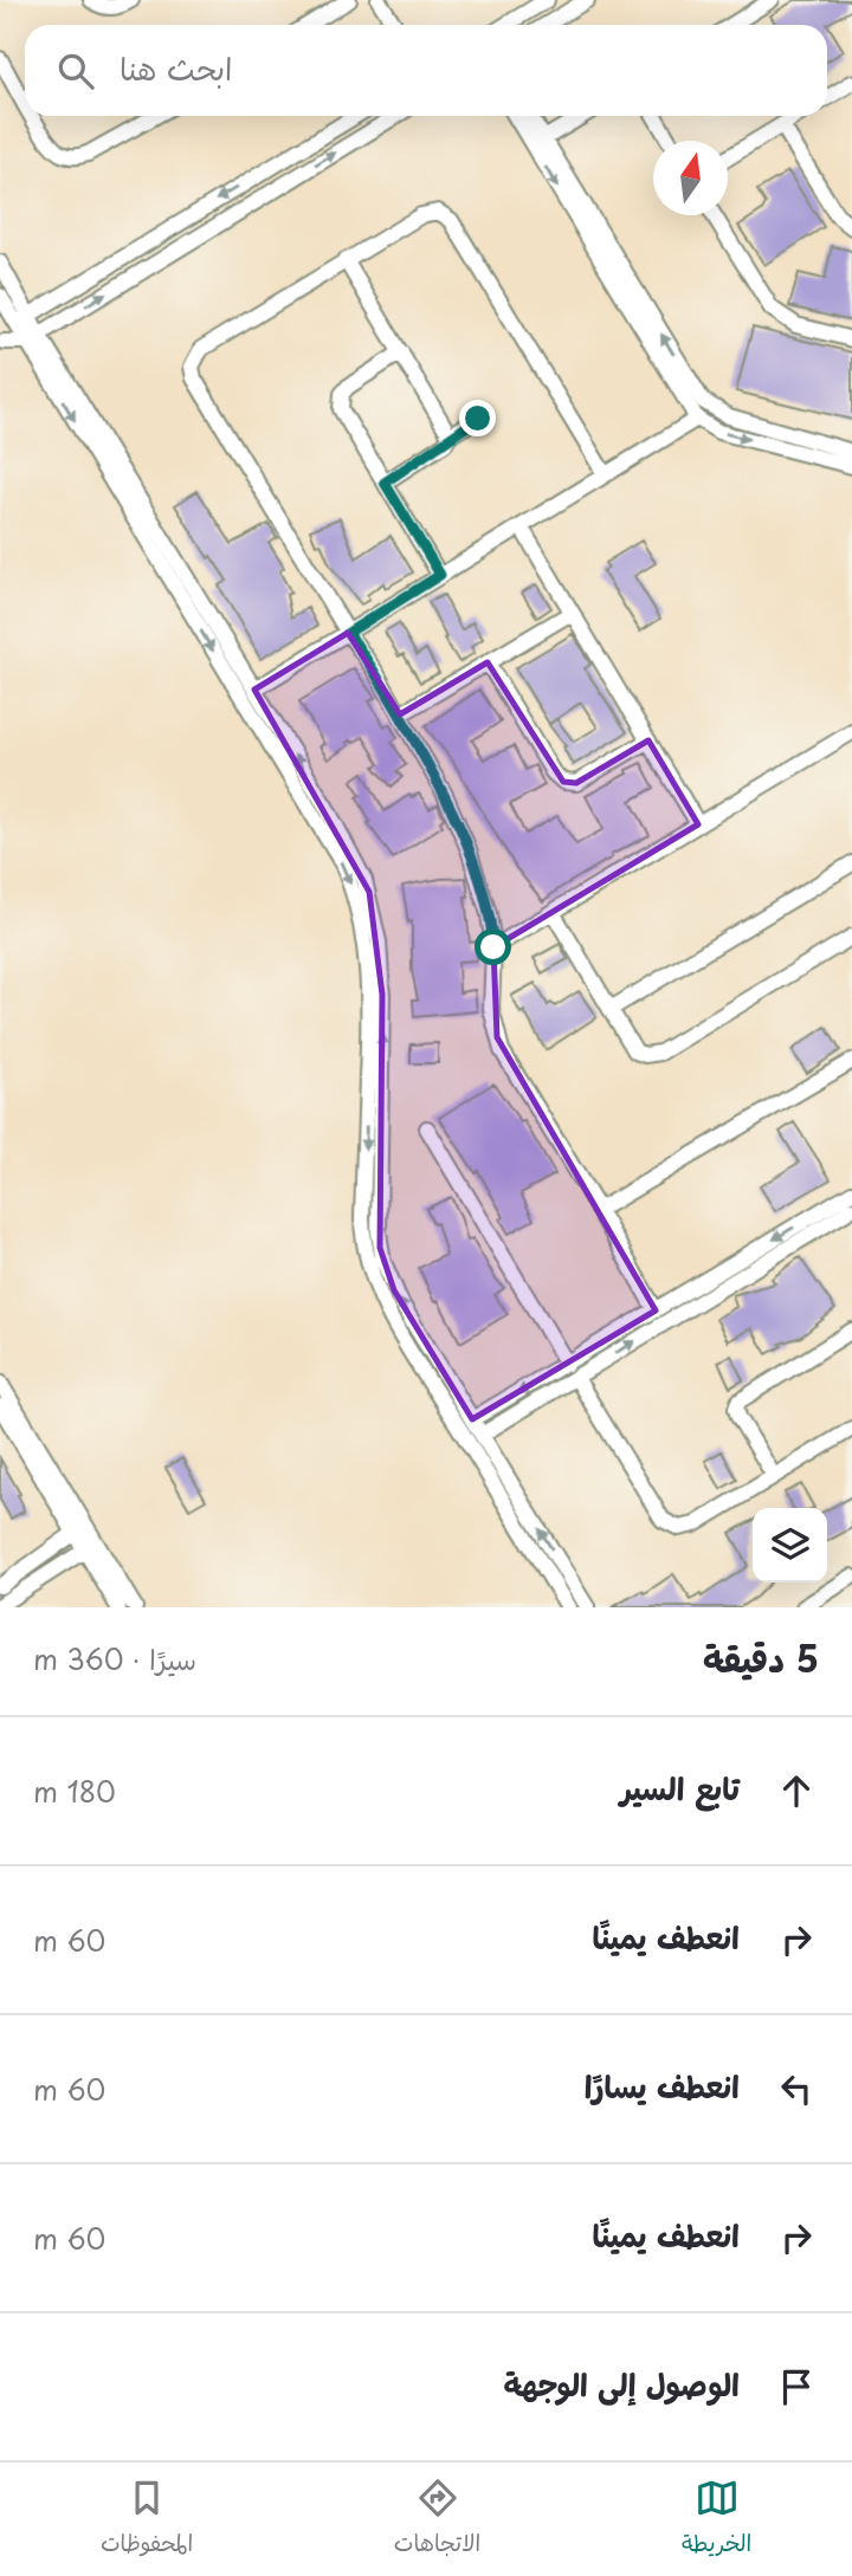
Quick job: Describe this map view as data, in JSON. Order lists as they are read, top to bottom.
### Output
{
  "north": "top",
  "page": {
    "search": "ابحث هنا",
    "heading": ["5 دقيقة", "سيرًا · 360 m"],
    "list": [
      ["تابع السير", "180 m"],
      ["انعطف يمينًا", "60 m"],
      ["انعطف يسارًا", "60 m"],
      ["انعطف يمينًا", "60 m"],
      "الوصول إلى الوجهة"
    ],
    "nav": ["الخريطة", "الاتجاهات", "المحفوظات"]
  }
}
